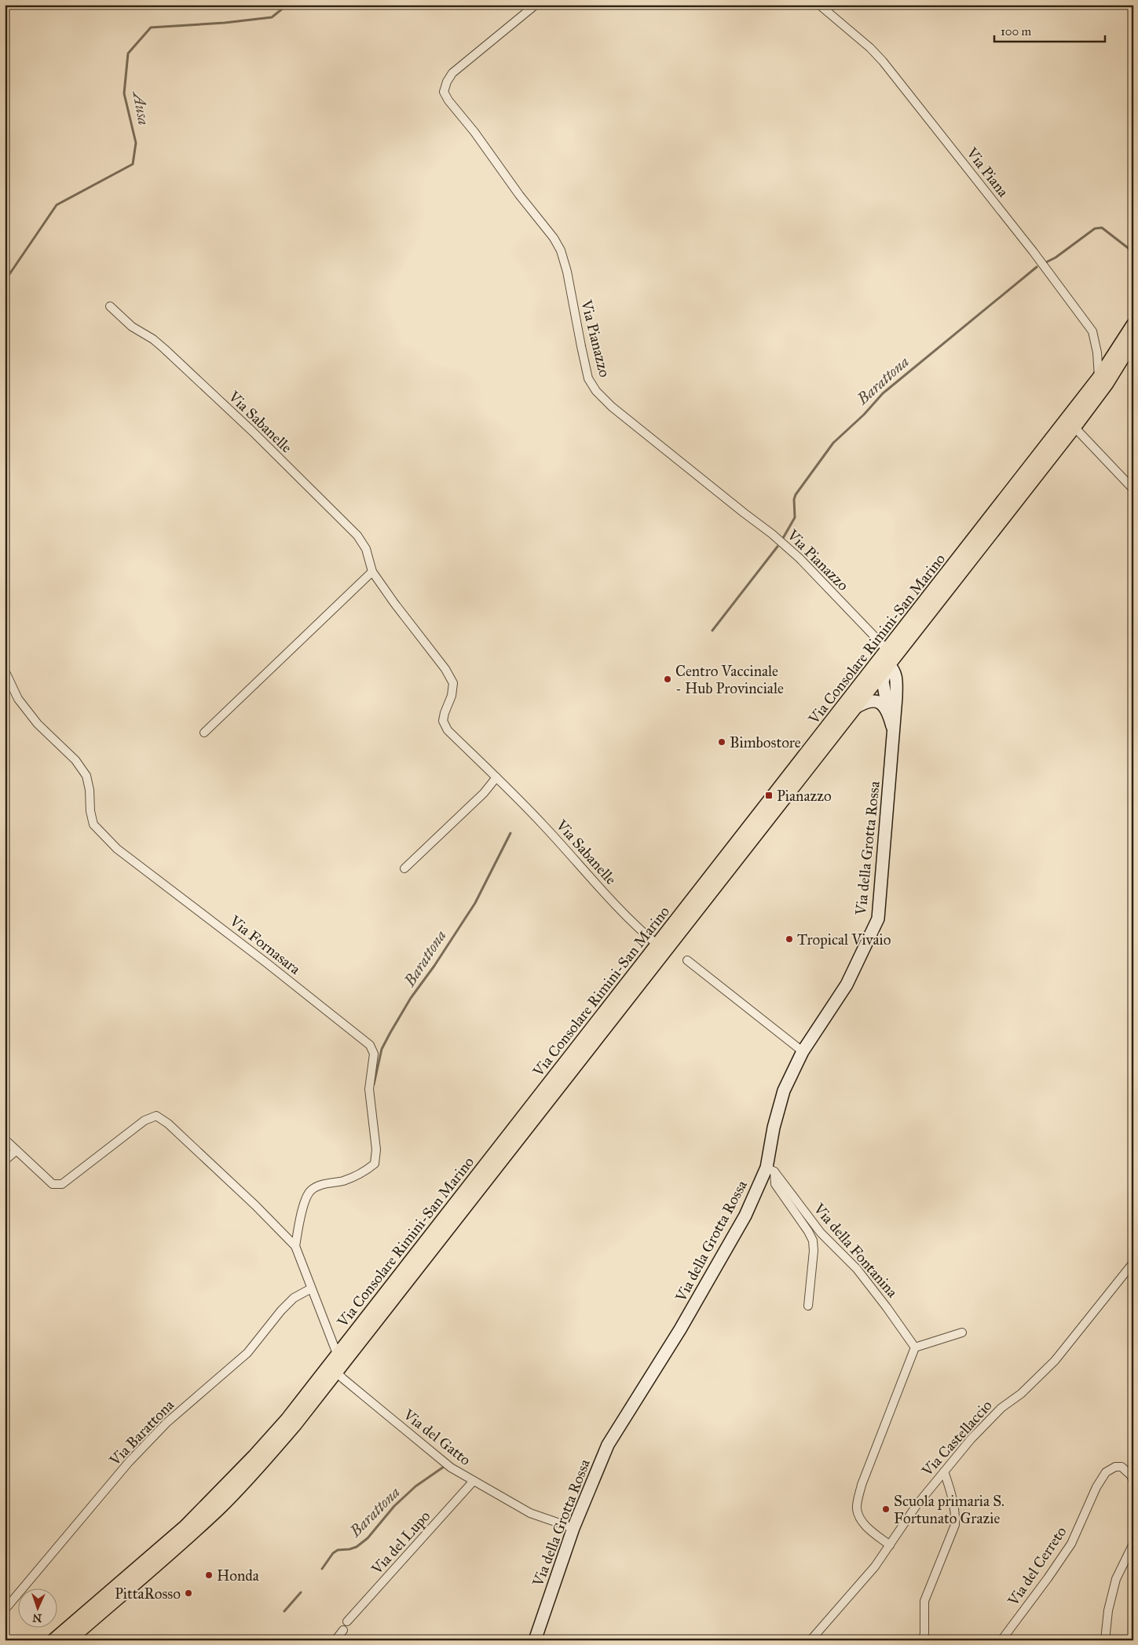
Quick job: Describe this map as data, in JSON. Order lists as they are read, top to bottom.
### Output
{
  "streets": {
    "main road": ["Via Consolare Rimini-San Marino"],
    "street": [
      "Via Piana",
      "Via Pianazzo",
      "Via Sabanelle",
      "Via della Grotta Rossa",
      "Via Fornasara",
      "Via della Fontanina",
      "Via Barattona",
      "Via del Gatto",
      "Via Castellaccio",
      "Via del Lupo",
      "Via del Cerreto"
    ]
  },
  "crossings": [
    ["Via Piana", "Via Consolare Rimini-San Marino"],
    ["Via Pianazzo", "Via Consolare Rimini-San Marino"],
    ["Via Pianazzo", "Via della Grotta Rossa"],
    ["Via Sabanelle", "Via Consolare Rimini-San Marino"],
    ["Via Consolare Rimini-San Marino", "Via della Grotta Rossa"],
    ["Via Consolare Rimini-San Marino", "Via del Gatto"],
    ["Via della Grotta Rossa", "Via della Fontanina"],
    ["Via della Grotta Rossa", "Via del Gatto"],
    ["Via del Gatto", "Via del Lupo"]
  ],
  "water": ["Ausa", "Barattona"],
  "places": {
    "other": [
      "Centro Vaccinale - Hub Provinciale",
      "Bimbostore",
      "Tropical Vivaio",
      "Scuola primaria S. Fortunato Grazie",
      "Honda",
      "PittaRosso"
    ],
    "transit": ["Pianazzo"]
  },
  "scale_bar": "100 m",
  "north": "bottom"
}
